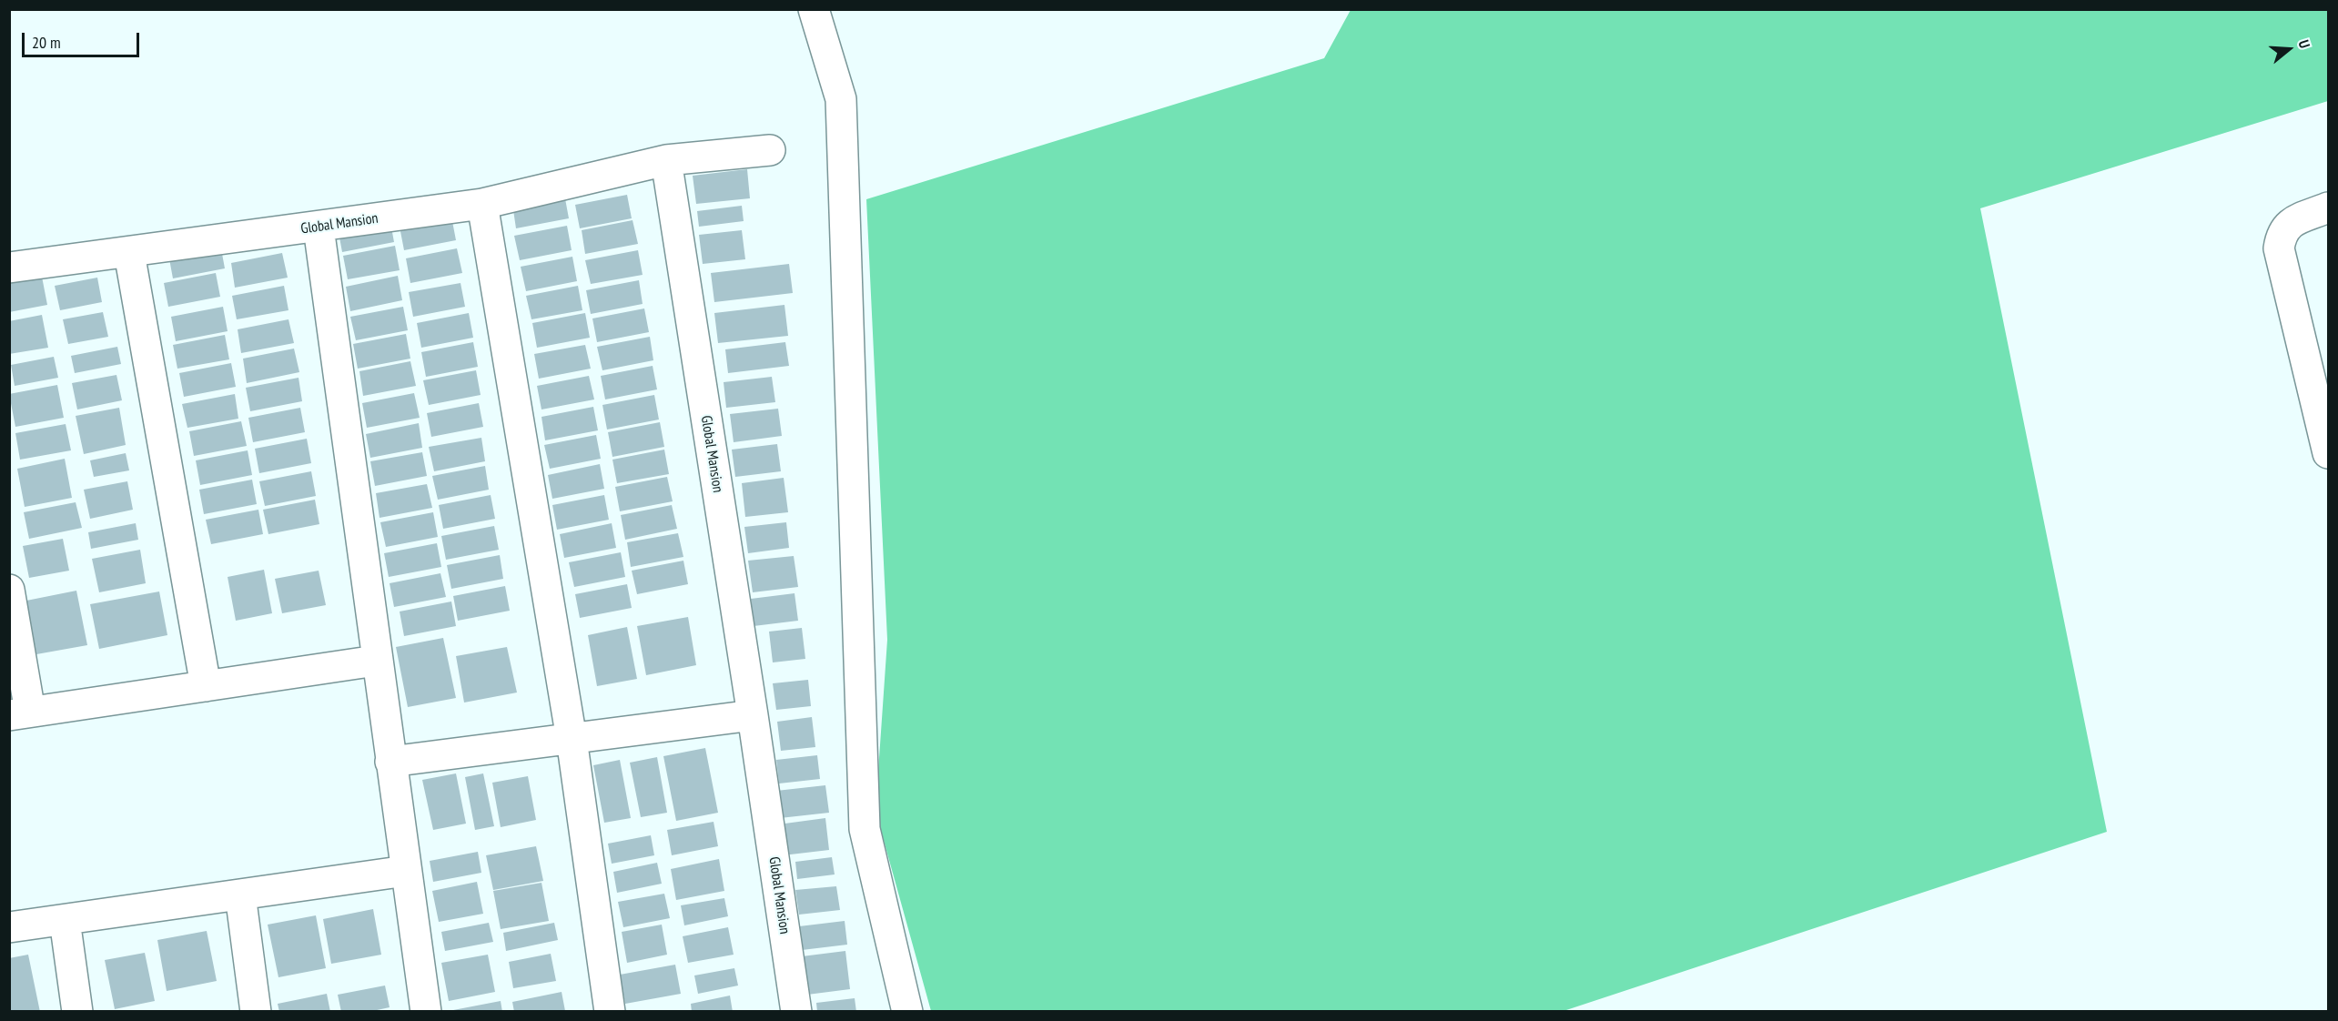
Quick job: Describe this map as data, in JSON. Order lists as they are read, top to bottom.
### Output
{
  "streets": {
    "street": ["Global Mansion"]
  },
  "scale_bar": "20 m",
  "north": "right"
}
